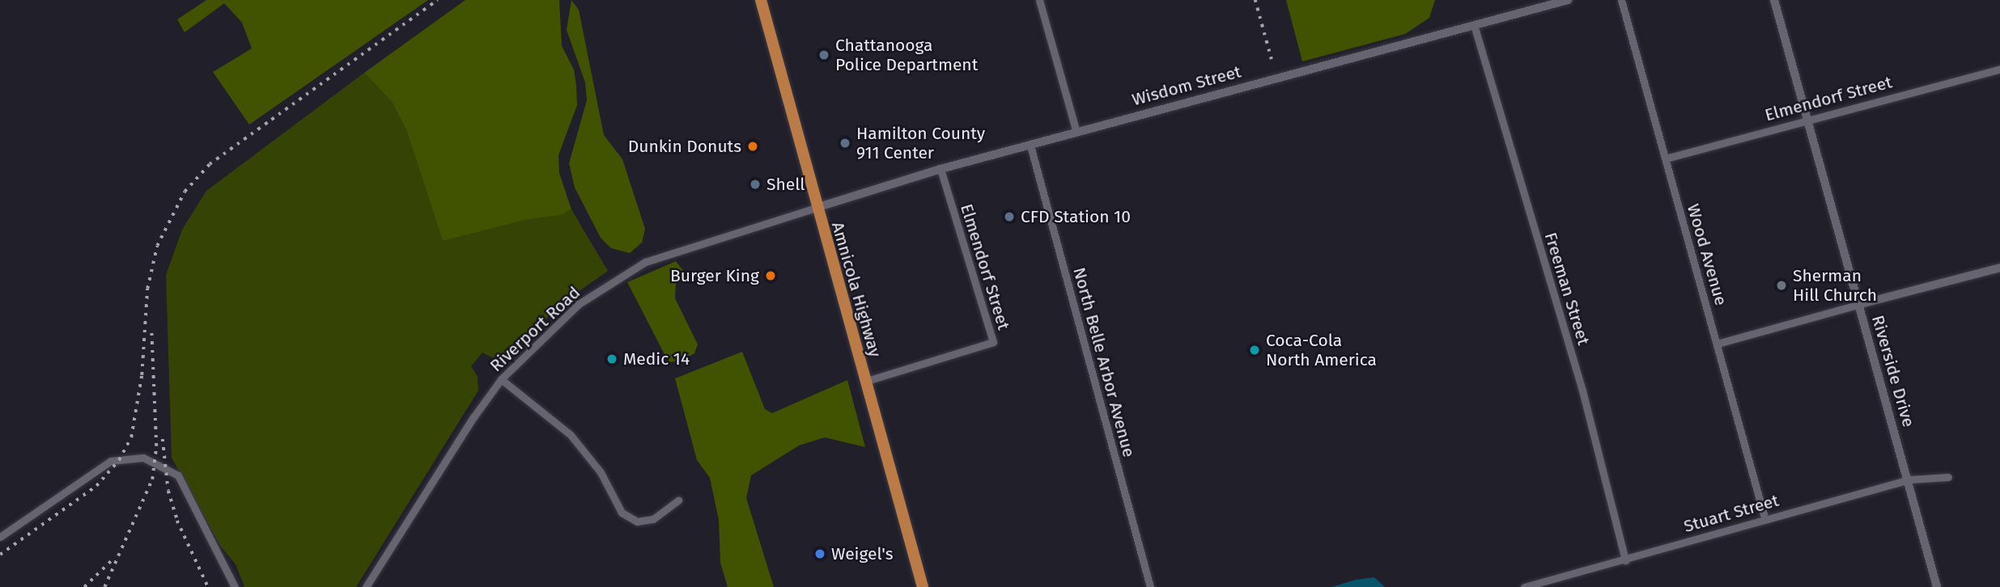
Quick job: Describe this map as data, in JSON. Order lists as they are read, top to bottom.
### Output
{
  "streets": {
    "main road": ["Amnicola Highway"],
    "street": [
      "Wisdom Street",
      "Elmendorf Street",
      "Wood Avenue",
      "Freeman Street",
      "Riverport Road",
      "North Belle Arbor Avenue",
      "Riverside Drive",
      "Stuart Street"
    ]
  },
  "crossings": [
    ["Wisdom Street", "Elmendorf Street"],
    ["Wisdom Street", "Freeman Street"],
    ["Wisdom Street", "Amnicola Highway"],
    ["Wisdom Street", "Riverport Road"],
    ["Wisdom Street", "North Belle Arbor Avenue"],
    ["Elmendorf Street", "Wood Avenue"],
    ["Elmendorf Street", "Amnicola Highway"],
    ["Elmendorf Street", "Riverside Drive"],
    ["Wood Avenue", "Stuart Street"],
    ["Freeman Street", "Stuart Street"],
    ["Amnicola Highway", "Riverport Road"],
    ["Riverside Drive", "Stuart Street"]
  ],
  "places": [
    "Chattanooga Police Department",
    "Hamilton County 911 Center",
    "Dunkin Donuts",
    "Shell",
    "CFD Station 10",
    "Burger King",
    "Sherman Hill Church",
    "Coca-Cola North America",
    "Medic 14",
    "Weigel's"
  ]
}
